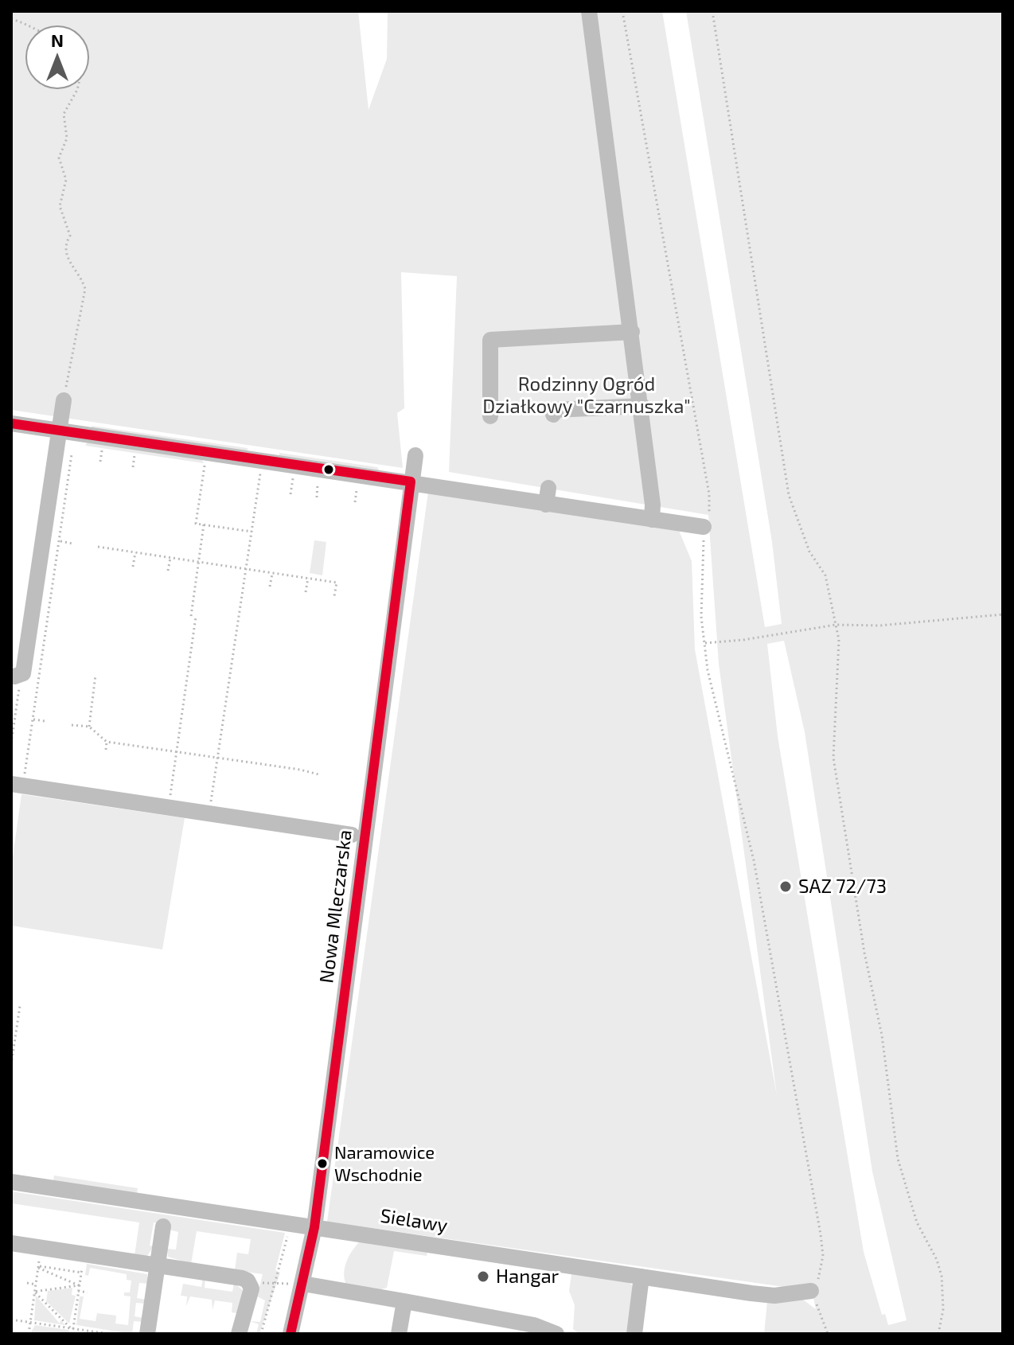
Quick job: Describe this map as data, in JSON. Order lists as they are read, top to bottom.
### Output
{
  "streets": {
    "street": ["Nowa Mleczarska", "Sielawy"]
  },
  "crossings": [
    ["Nowa Mleczarska", "Sielawy"]
  ],
  "parks": ["Rodzinny Ogród Działkowy \"Czarnuszka\""],
  "places": ["SAZ 72/73", "Naramowice Wschodnie", "Hangar"],
  "north": "top"
}
